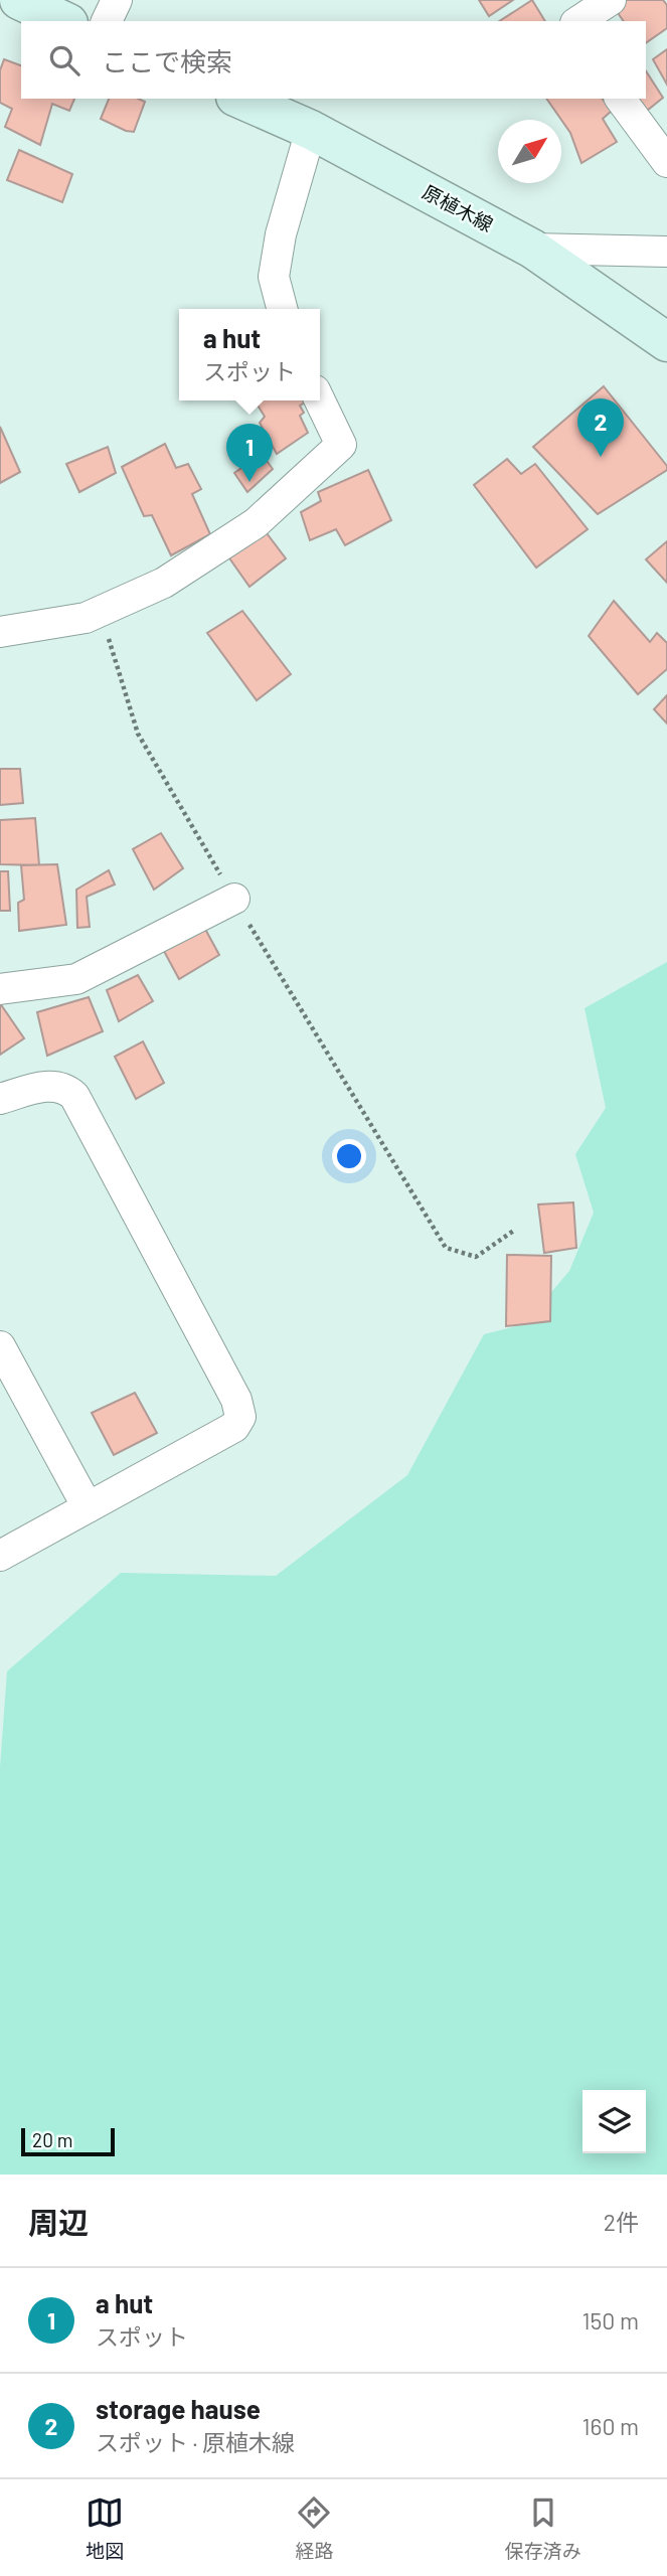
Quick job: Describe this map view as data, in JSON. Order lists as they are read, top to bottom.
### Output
{
  "streets": {
    "main road": ["原植木線"]
  },
  "scale_bar": "20 m",
  "north": "top right",
  "page": {
    "search": "ここで検索",
    "popup": ["a hut", "スポット"],
    "pins": ["2", "1"],
    "scale": "20 m",
    "heading": ["周辺", "2件"],
    "list": [
      {
        "mark": "1",
        "name": "a hut",
        "note": "スポット",
        "value": "150 m"
      },
      {
        "mark": "2",
        "name": "storage hause",
        "note": "スポット · 原植木線",
        "value": "160 m"
      }
    ],
    "nav": ["地図", "経路", "保存済み"]
  }
}
